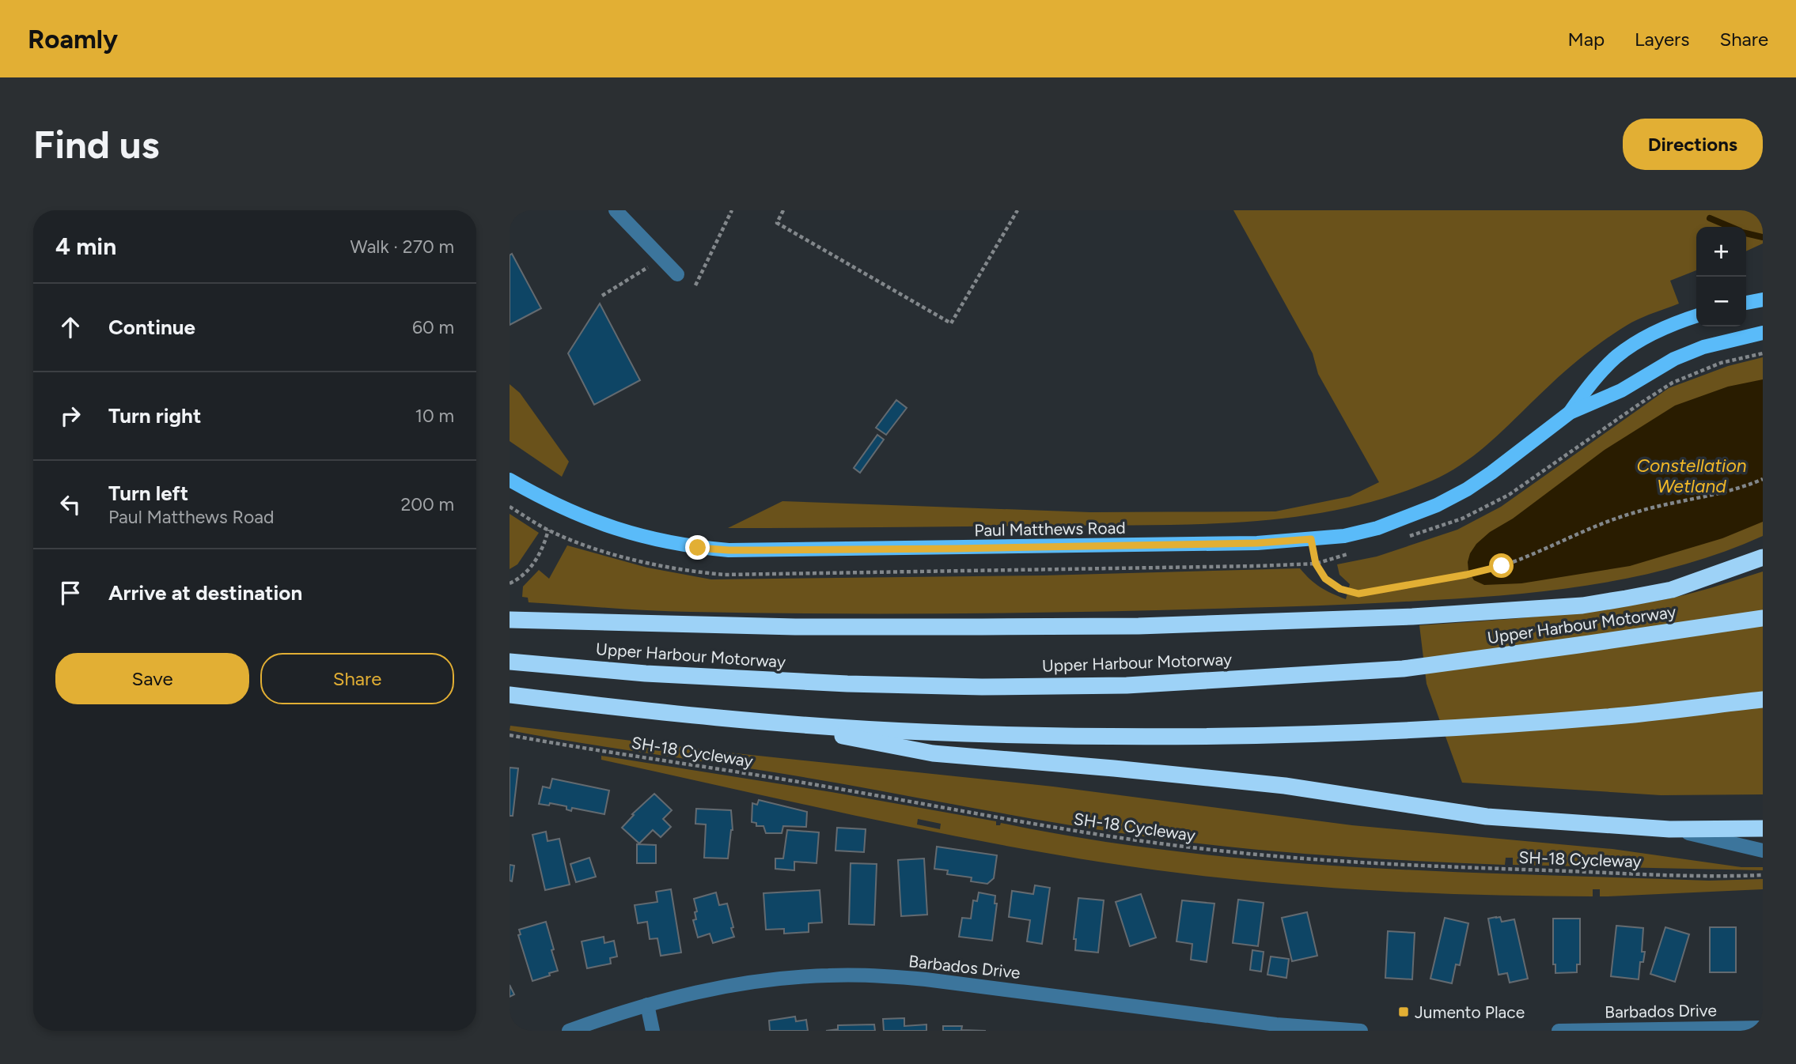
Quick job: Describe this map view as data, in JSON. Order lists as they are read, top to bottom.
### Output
{
  "streets": {
    "highway": ["Upper Harbour Motorway"],
    "main road": ["Paul Matthews Road"],
    "street": ["Barbados Drive"],
    "path": ["SH-18 Cycleway"]
  },
  "water": ["Constellation Wetland"],
  "places": {
    "transit": ["Jumento Place"]
  },
  "page": {
    "header": "Roamly",
    "nav": ["Map", "Layers", "Share"],
    "buttons": [
      "Directions",
      ["Save", "Share"]
    ],
    "title": "Find us",
    "heading": ["4 min", "Walk · 270 m"],
    "map_buttons": ["+", "−"],
    "list": [
      ["Continue", "60 m"],
      ["Turn right", "10 m"],
      ["Turn left", "Paul Matthews Road", "200 m"],
      "Arrive at destination"
    ]
  }
}
